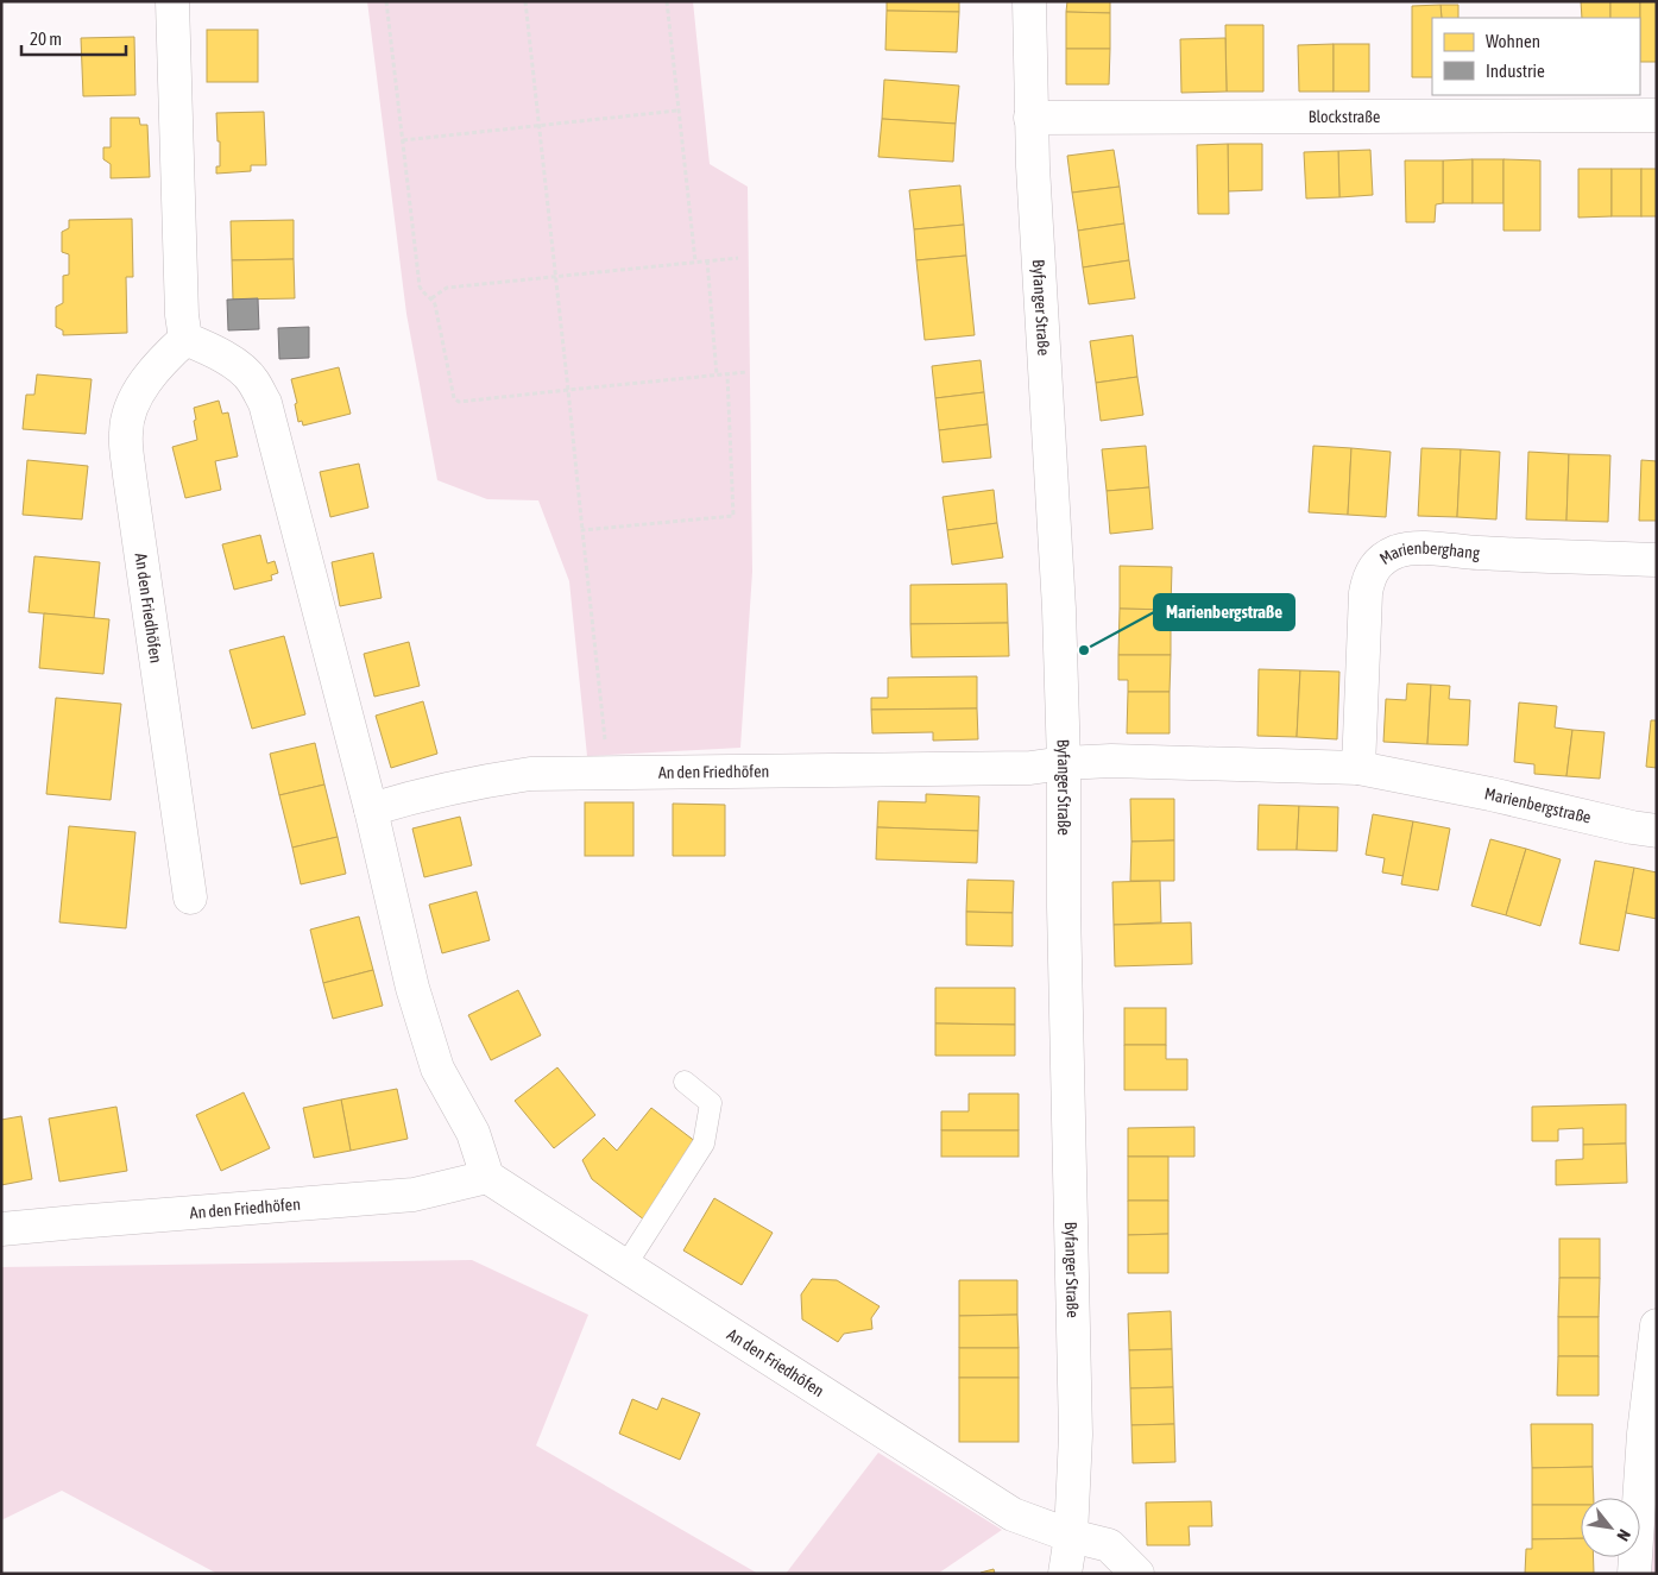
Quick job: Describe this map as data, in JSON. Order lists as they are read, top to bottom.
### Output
{
  "streets": {
    "street": [
      "Blockstraße",
      "Byfanger Straße",
      "Marienberghang",
      "An den Friedhöfen",
      "Marienbergstraße"
    ]
  },
  "crossings": [
    ["Blockstraße", "Byfanger Straße"],
    ["Byfanger Straße", "An den Friedhöfen"],
    ["Byfanger Straße", "Marienbergstraße"],
    ["Marienberghang", "Marienbergstraße"],
    ["An den Friedhöfen", "Marienbergstraße"]
  ],
  "places": ["Marienbergstraße"],
  "legend": ["Wohnen", "Industrie"],
  "scale_bar": "20 m",
  "north": "bottom right"
}
